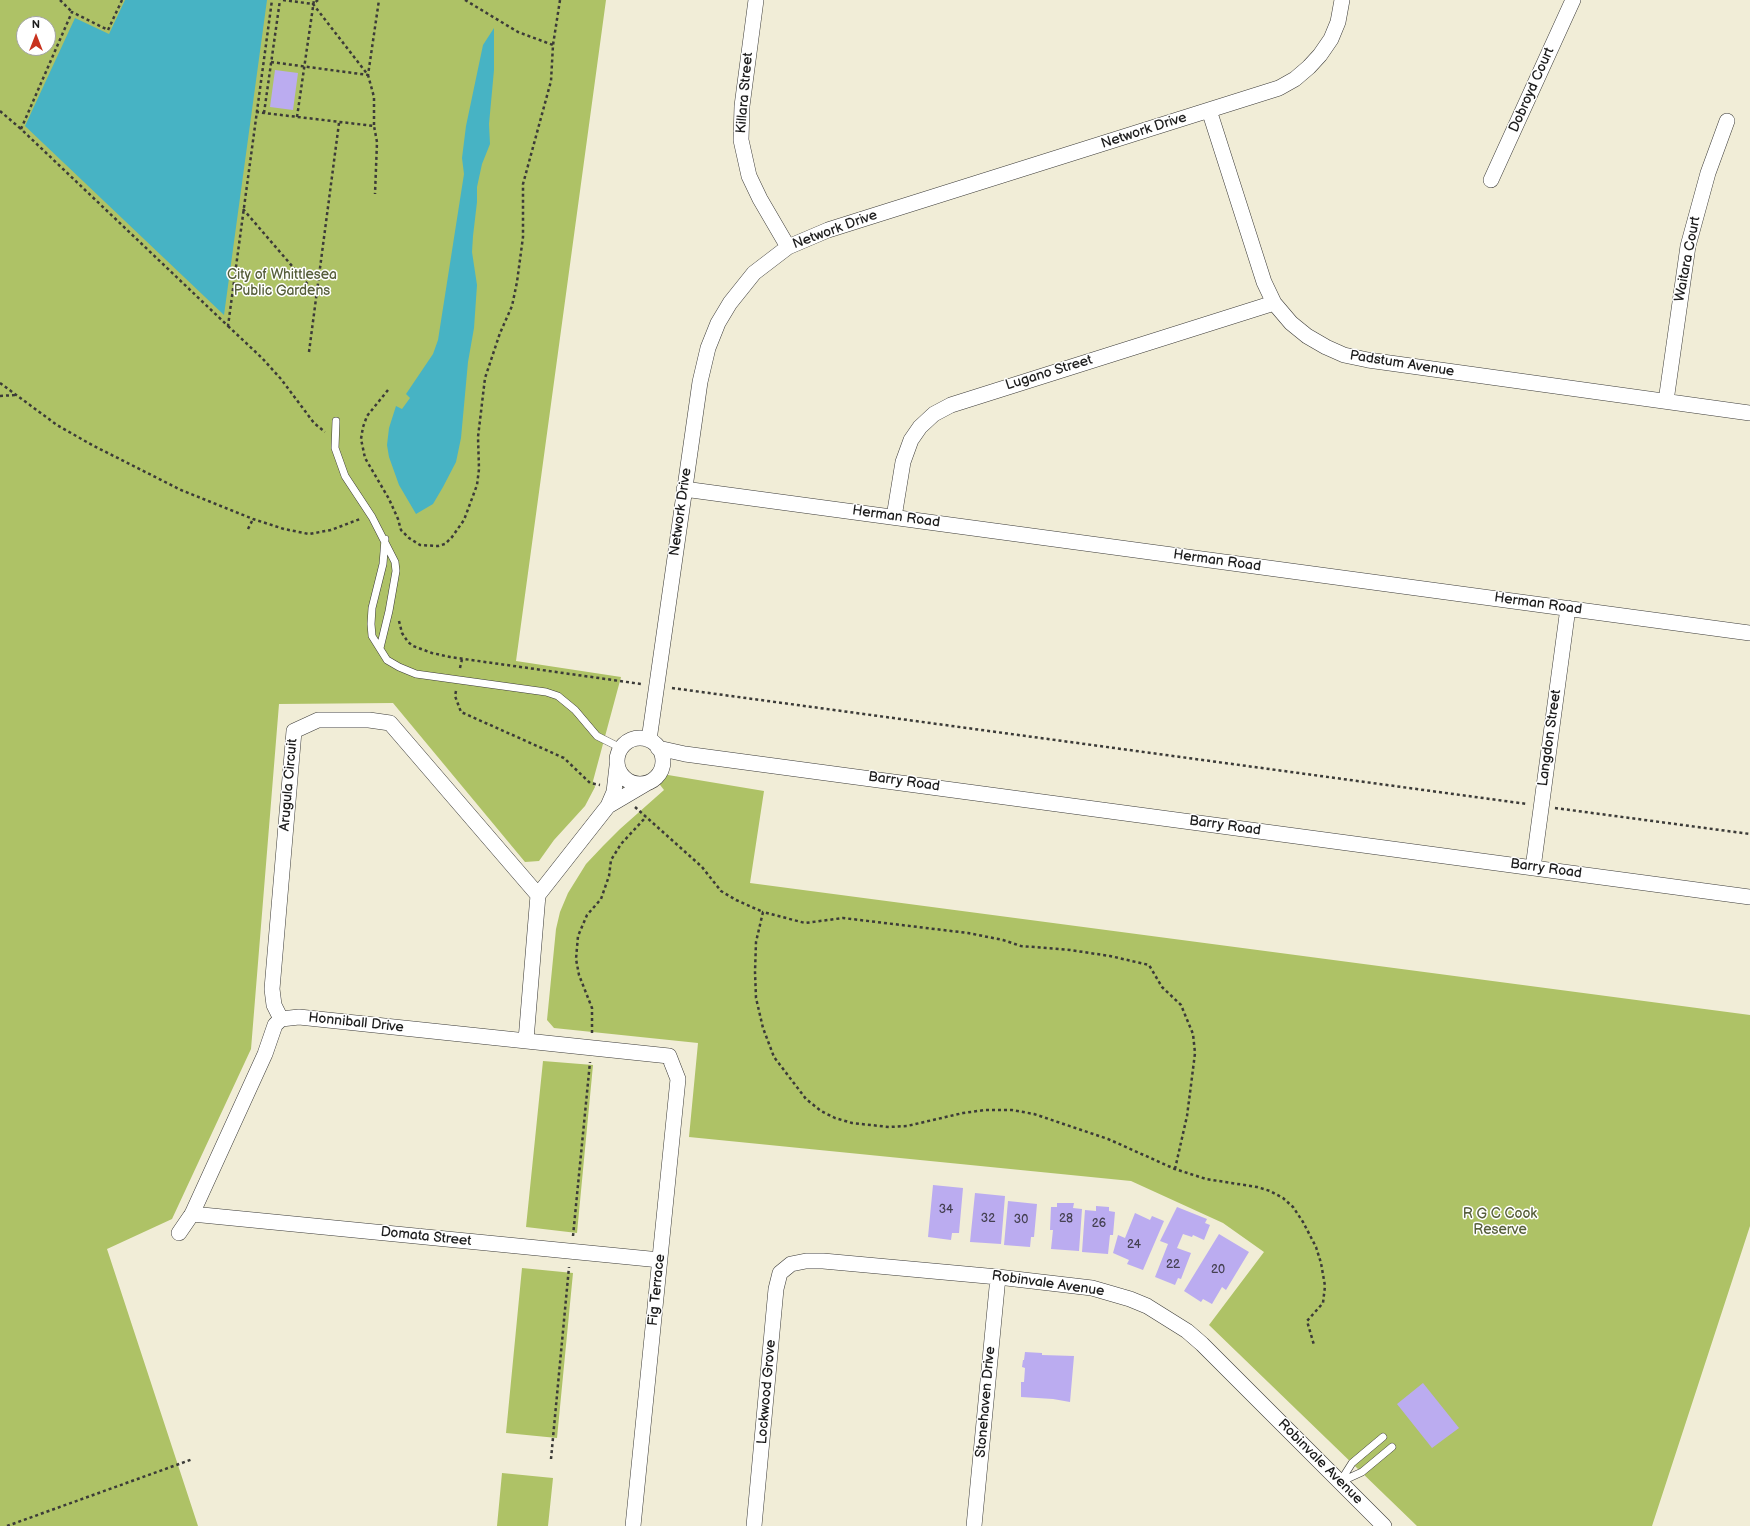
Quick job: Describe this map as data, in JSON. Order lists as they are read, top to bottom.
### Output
{
  "streets": {
    "street": [
      "Dobroyd Court",
      "Killara Street",
      "Network Drive",
      "Waitara Court",
      "Padstum Avenue",
      "Lugano Street",
      "Herman Road",
      "Langdon Street",
      "Barry Road",
      "Arugula Circuit",
      "Honniball Drive",
      "Domata Street",
      "Robinvale Avenue",
      "Fig Terrace",
      "Lockwood Grove",
      "Stonehaven Drive"
    ]
  },
  "crossings": [
    ["Killara Street", "Network Drive"],
    ["Network Drive", "Padstum Avenue"],
    ["Network Drive", "Herman Road"],
    ["Network Drive", "Barry Road"],
    ["Waitara Court", "Padstum Avenue"],
    ["Padstum Avenue", "Lugano Street"],
    ["Lugano Street", "Herman Road"],
    ["Herman Road", "Langdon Street"],
    ["Langdon Street", "Barry Road"],
    ["Arugula Circuit", "Honniball Drive"],
    ["Honniball Drive", "Fig Terrace"],
    ["Domata Street", "Fig Terrace"],
    ["Robinvale Avenue", "Lockwood Grove"],
    ["Robinvale Avenue", "Stonehaven Drive"]
  ],
  "parks": ["City of Whittlesea Public Gardens", "R G C Cook Reserve"],
  "house_numbers": [
    "34",
    "32",
    "28",
    "30",
    "26",
    "24",
    "22",
    "20"
  ],
  "north": "top"
}
